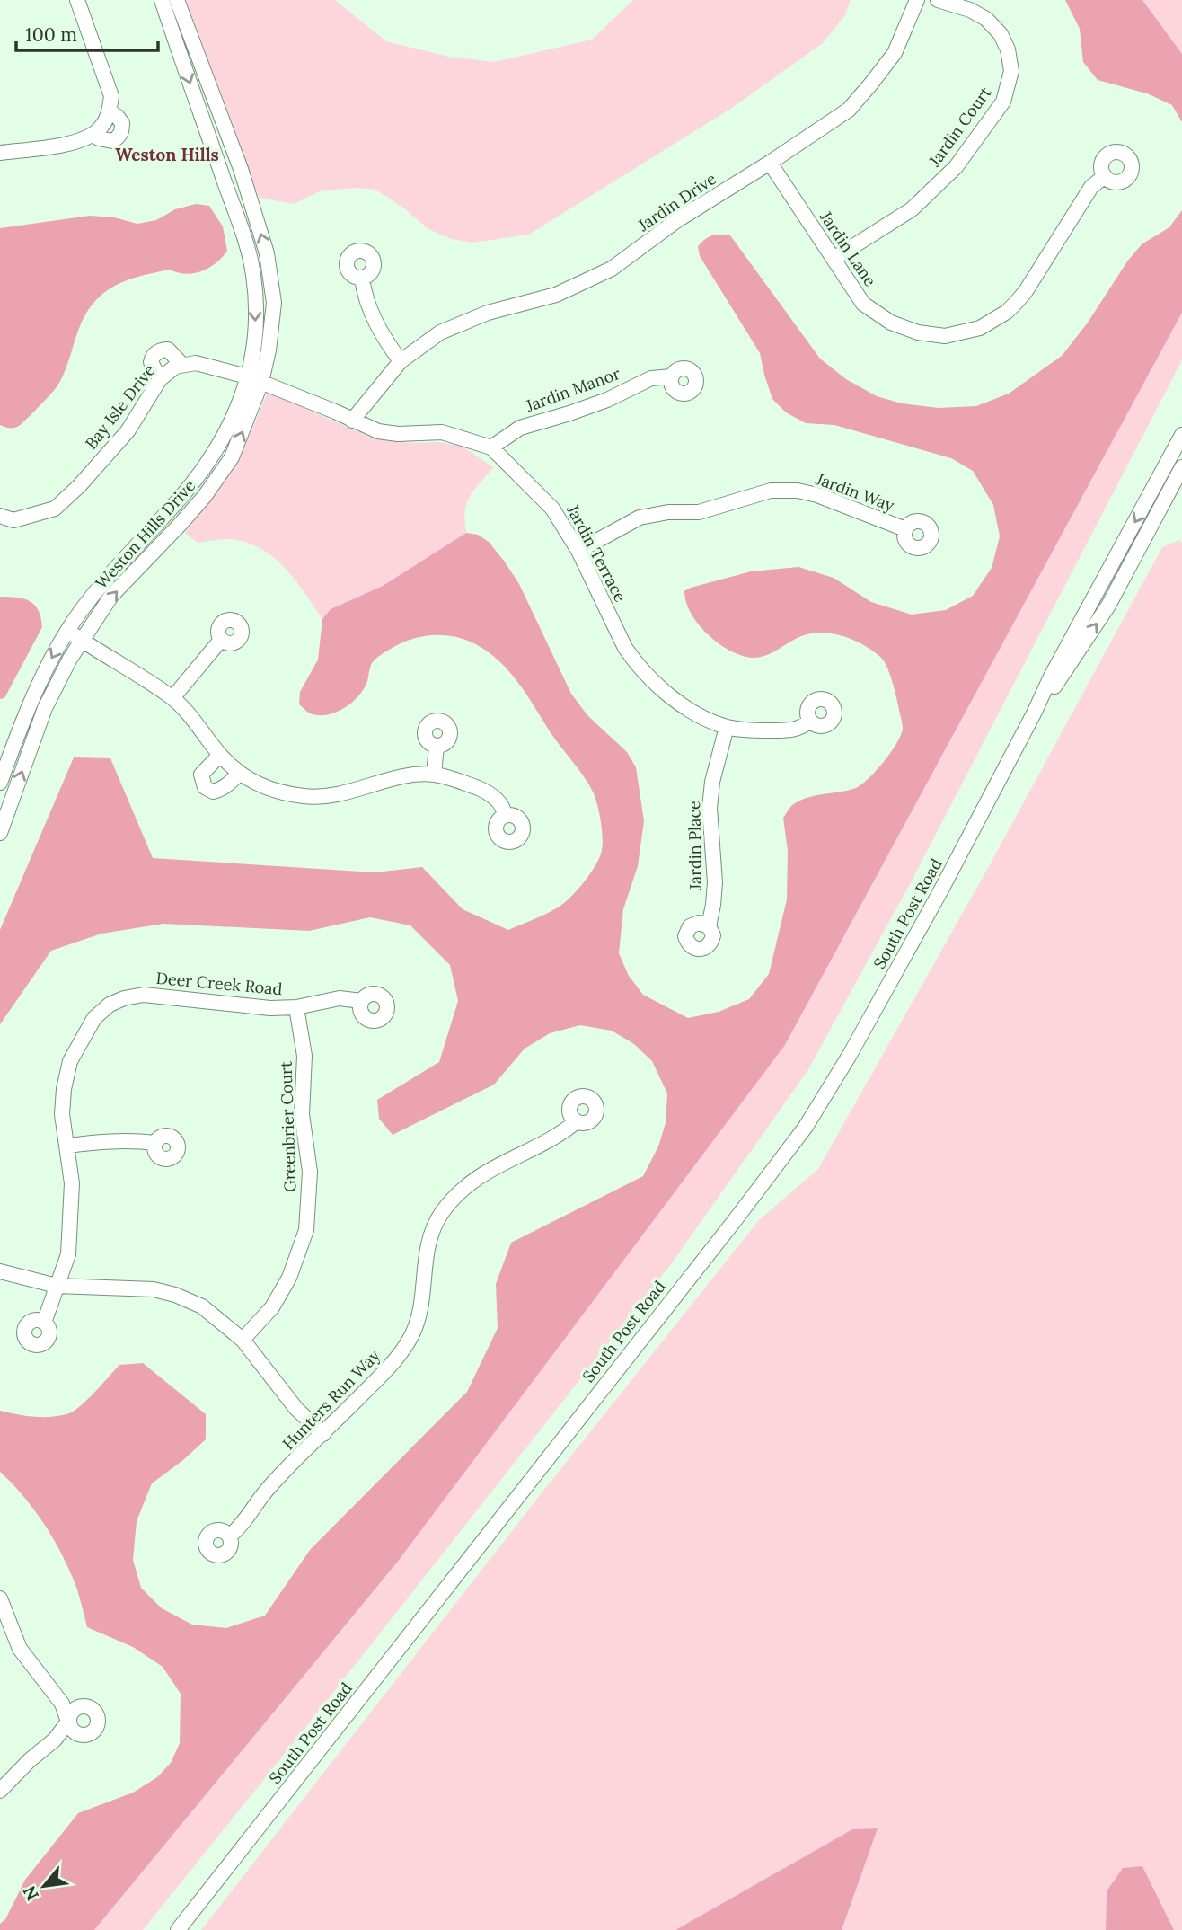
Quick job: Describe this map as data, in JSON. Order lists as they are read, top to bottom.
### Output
{
  "streets": {
    "street": [
      "Jardin Court",
      "Jardin Drive",
      "Jardin Lane",
      "Jardin Manor",
      "Bay Isle Drive",
      "Jardin Way",
      "Weston Hills Drive",
      "Jardin Terrace",
      "Jardin Place",
      "South Post Road",
      "Deer Creek Road",
      "Greenbrier Court",
      "Hunters Run Way"
    ]
  },
  "crossings": [
    ["Jardin Court", "Jardin Lane"],
    ["Jardin Drive", "Jardin Lane"],
    ["Jardin Drive", "Jardin Terrace"],
    ["Jardin Manor", "Jardin Terrace"],
    ["Bay Isle Drive", "Weston Hills Drive"],
    ["Bay Isle Drive", "Jardin Terrace"],
    ["Jardin Way", "Jardin Terrace"],
    ["Weston Hills Drive", "Jardin Terrace"],
    ["Jardin Terrace", "Jardin Place"],
    ["Deer Creek Road", "Greenbrier Court"]
  ],
  "districts": ["Weston Hills"],
  "scale_bar": "100 m",
  "north": "bottom left"
}
